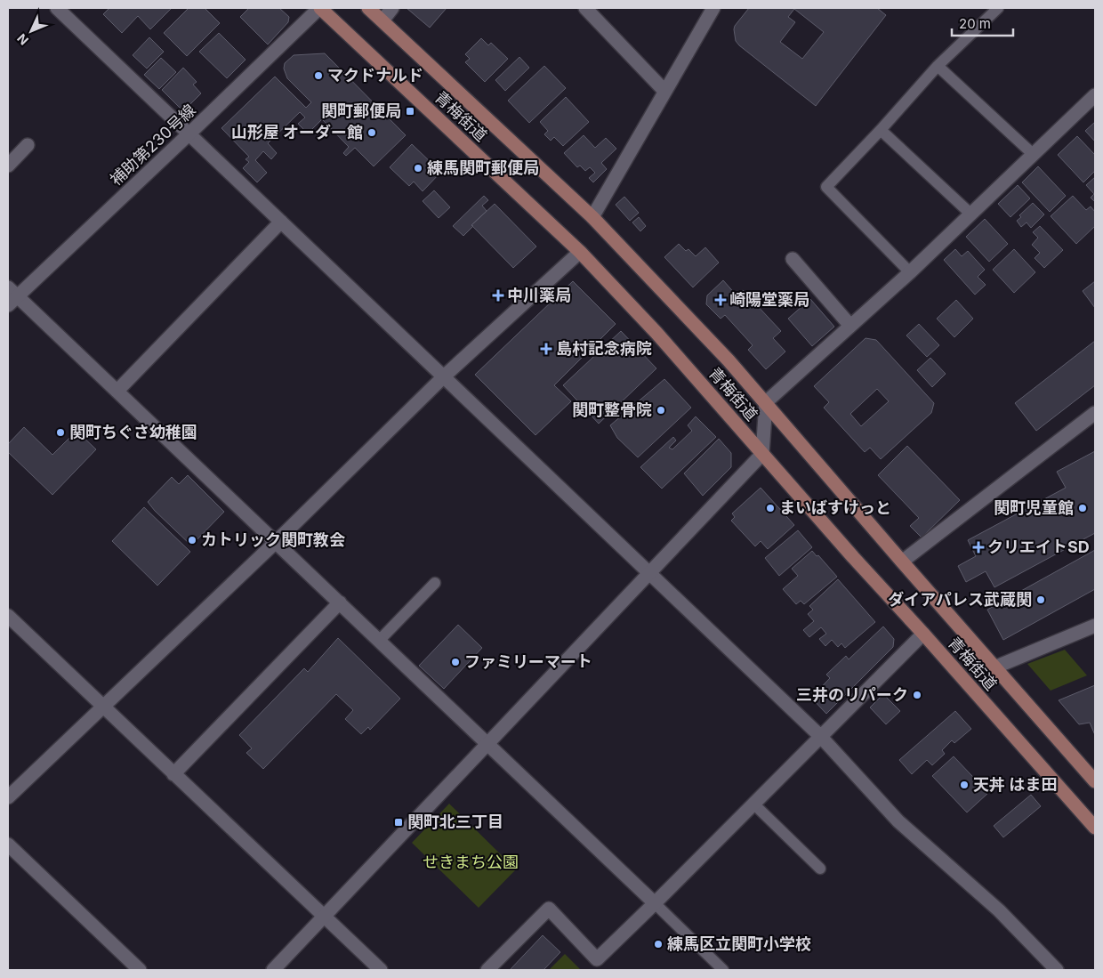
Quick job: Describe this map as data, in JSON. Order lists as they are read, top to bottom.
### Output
{
  "streets": {
    "main road": ["青梅街道"],
    "street": ["補助第230号線"]
  },
  "crossings": [
    ["青梅街道", "補助第230号線"]
  ],
  "parks": ["せきまち公園"],
  "places": {
    "other": [
      "マクドナルド",
      "山形屋 オーダー館",
      "練馬関町郵便局",
      "関町整骨院",
      "関町ちぐさ幼稚園",
      "まいばすけっと",
      "関町児童館",
      "カトリック関町教会",
      "ダイアパレス武蔵関",
      "ファミリーマート",
      "三井のリパーク",
      "天丼 はま田",
      "練馬区立関町小学校"
    ],
    "transit": ["関町郵便局", "関町北三丁目"],
    "health": [
      "中川薬局",
      "崎陽堂薬局",
      "島村記念病院",
      "クリエイトSD"
    ]
  },
  "scale_bar": "20 m",
  "north": "bottom left"
}
